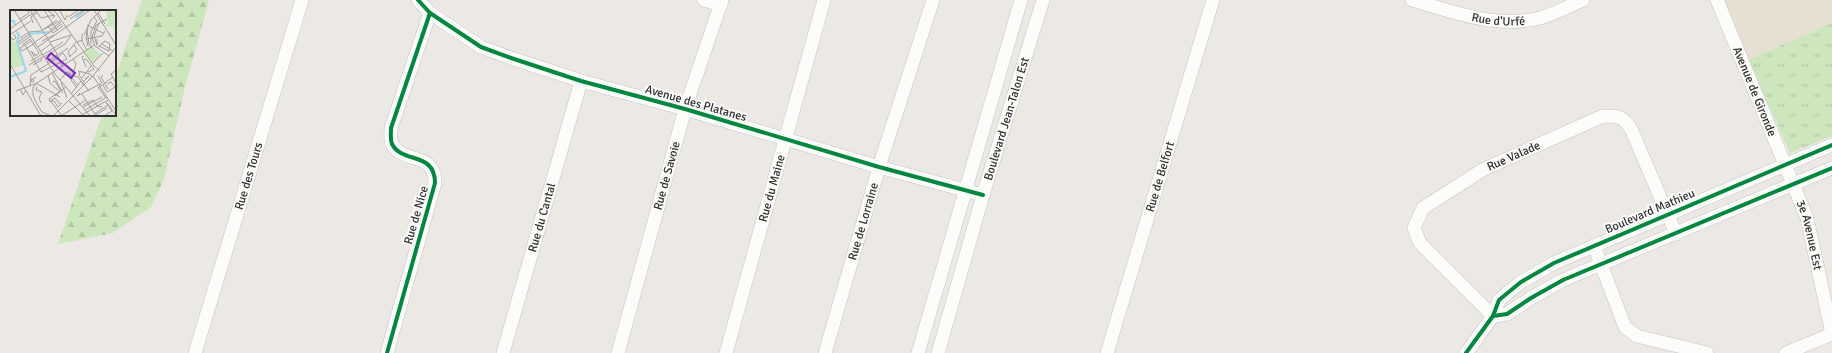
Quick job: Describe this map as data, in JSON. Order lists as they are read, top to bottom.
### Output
{
  "streets": {
    "street": [
      "Rue d'Urfé",
      "Avenue de Gironde",
      "Avenue des Platanes",
      "Boulevard Jean-Talon Est",
      "Rue Valade",
      "Rue des Tours",
      "Rue de Savoie",
      "Rue de Belfort",
      "Rue du Maine",
      "Boulevard Mathieu",
      "Rue de Nice",
      "Rue du Cantal",
      "Rue de Lorraine",
      "3e Avenue Est"
    ]
  },
  "crossings": [
    ["Avenue de Gironde", "Boulevard Mathieu"],
    ["Avenue de Gironde", "3e Avenue Est"],
    ["Avenue des Platanes", "Boulevard Jean-Talon Est"],
    ["Avenue des Platanes", "Rue de Savoie"],
    ["Avenue des Platanes", "Rue du Maine"],
    ["Avenue des Platanes", "Rue de Nice"],
    ["Avenue des Platanes", "Rue du Cantal"],
    ["Avenue des Platanes", "Rue de Lorraine"],
    ["Rue Valade", "Boulevard Mathieu"]
  ]
}
